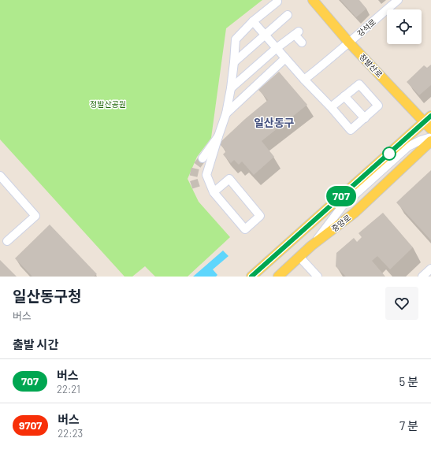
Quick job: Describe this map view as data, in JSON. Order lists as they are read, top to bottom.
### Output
{
  "streets": {
    "main road": ["정발산로", "중앙로"],
    "street": ["강석로"]
  },
  "crossings": [
    ["강석로", "정발산로"]
  ],
  "districts": ["일산동구"],
  "parks": ["정발산공원"],
  "lines": ["bus line 707"],
  "page": {
    "on_map": "707",
    "heading": [
      ["일산동구청", "버스"],
      "출발 시간"
    ],
    "list": [
      {
        "mark": "707",
        "name": "버스",
        "note": "22:21",
        "value": "5 분"
      },
      {
        "mark": "9707",
        "name": "버스",
        "note": "22:23",
        "value": "7 분"
      }
    ]
  }
}
